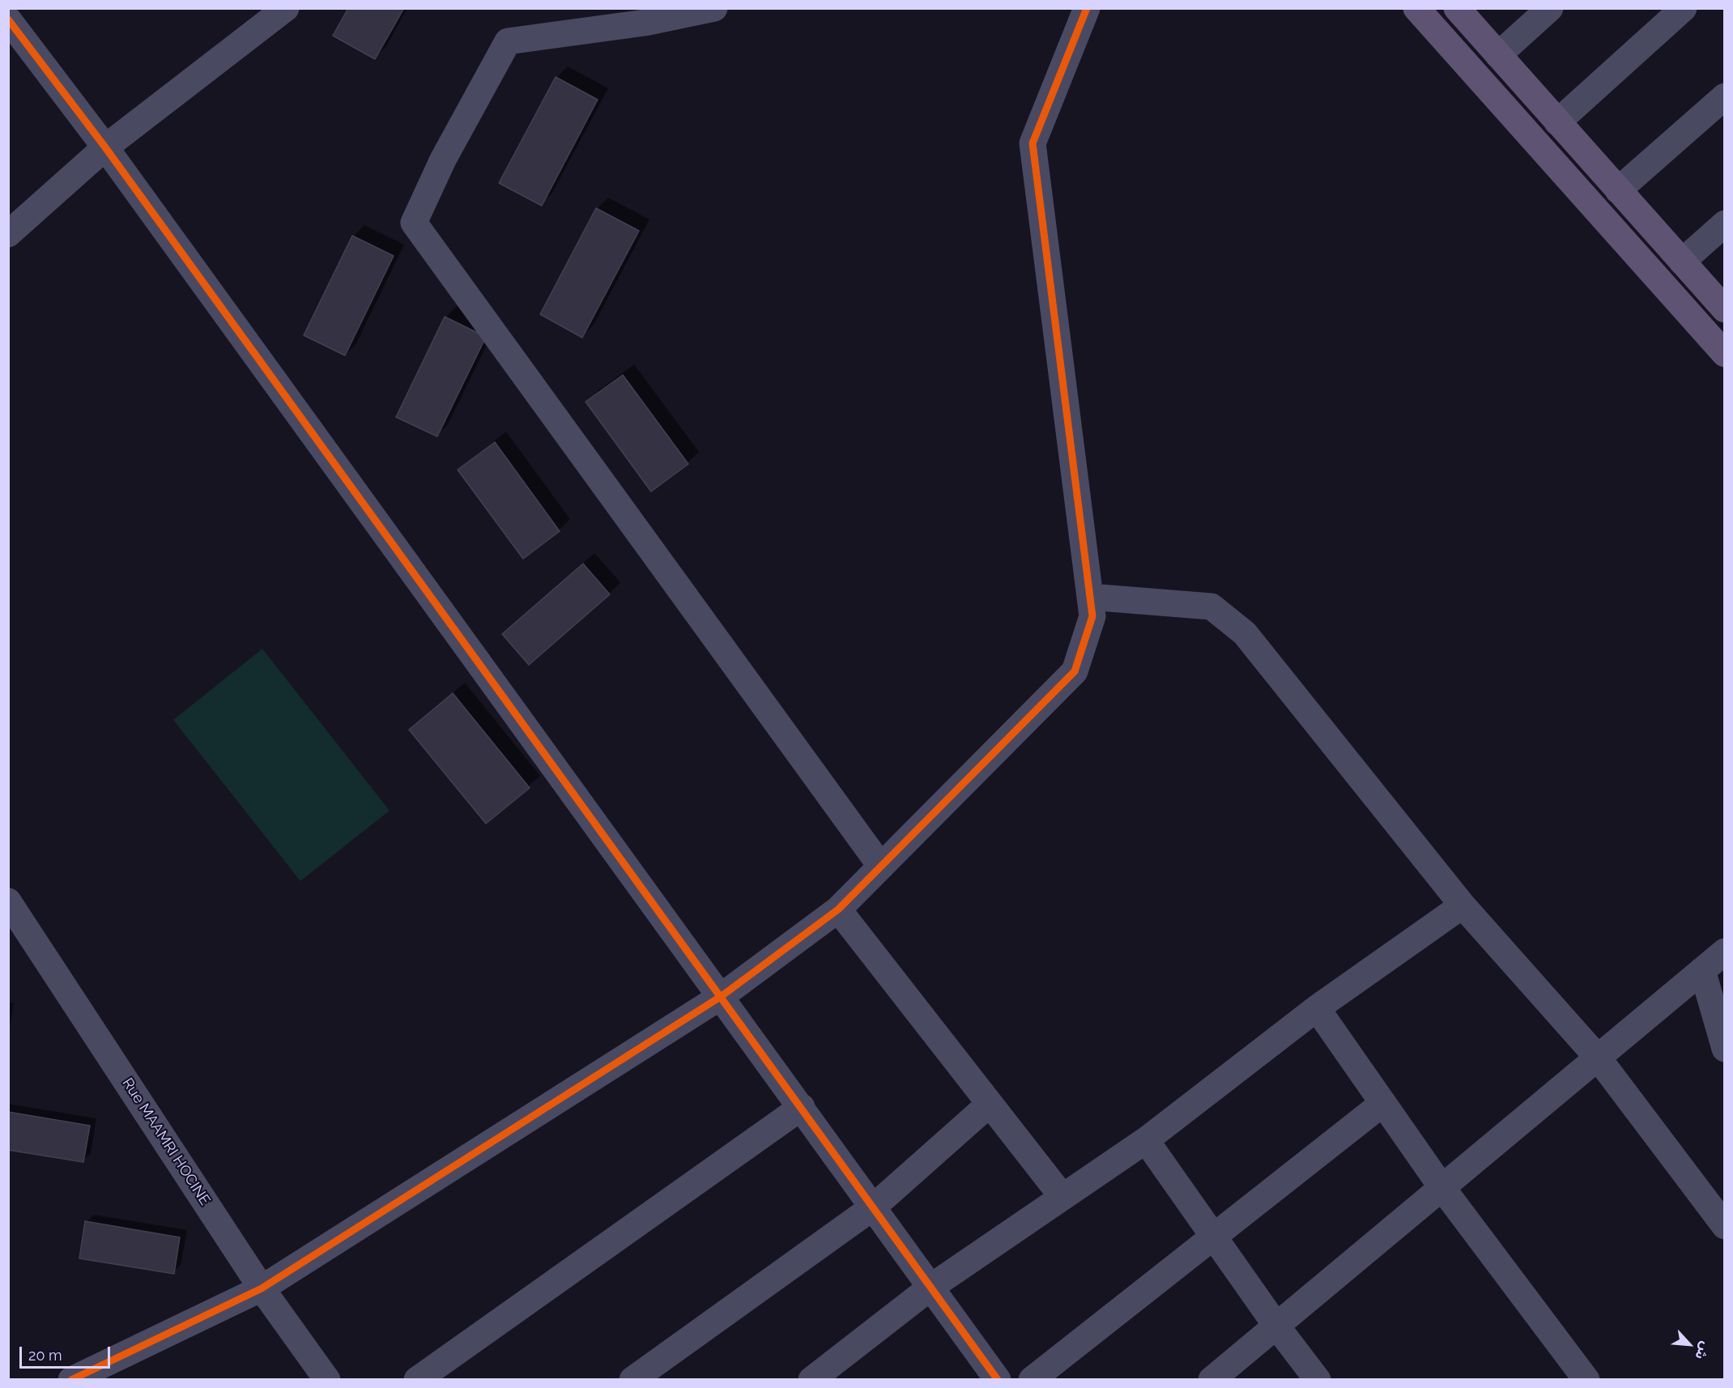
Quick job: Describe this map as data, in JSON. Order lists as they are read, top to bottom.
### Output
{
  "streets": {
    "street": ["Rue MAAMRI HOCINE"]
  },
  "scale_bar": "20 m",
  "north": "bottom right"
}
